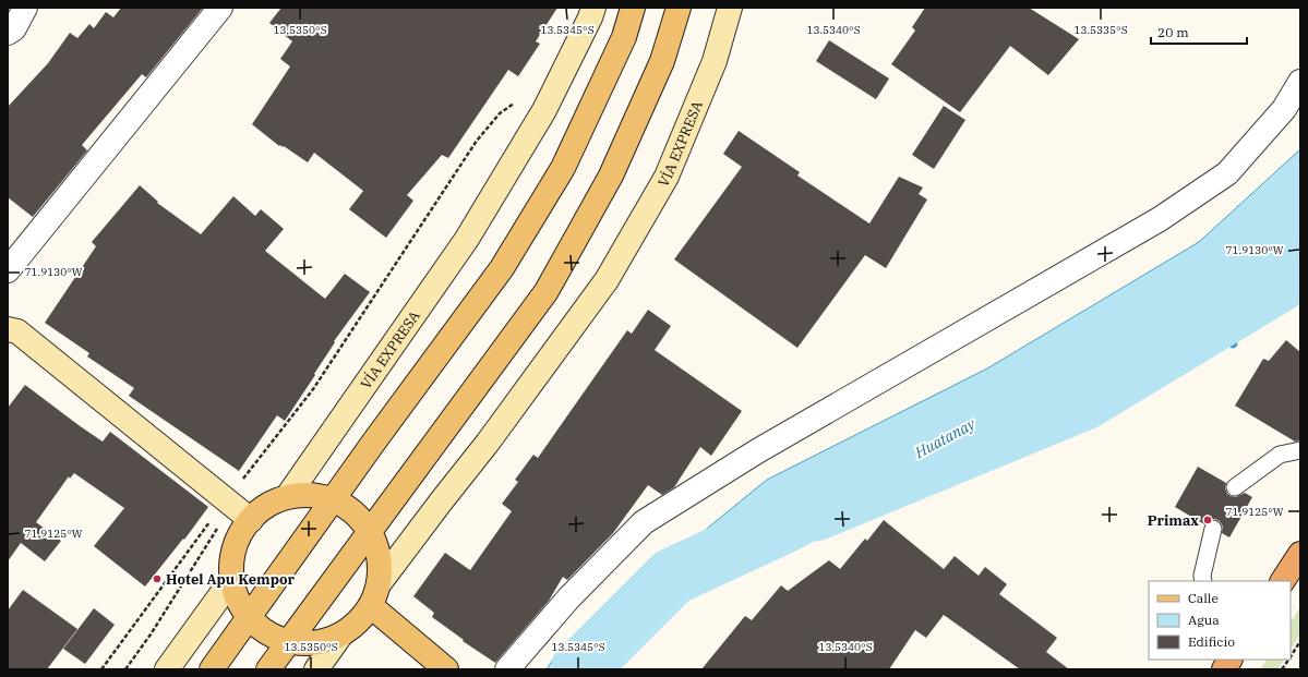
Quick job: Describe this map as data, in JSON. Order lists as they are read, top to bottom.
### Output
{
  "streets": {
    "main road": ["VÍA EXPRESA"]
  },
  "water": ["Huatanay"],
  "places": ["Primax", "Hotel Apu Kempor"],
  "legend": ["Calle", "Agua", "Edificio"],
  "scale_bar": "20 m",
  "coordinates": [
    "13.5350°S",
    "13.5345°S",
    "13.5340°S",
    "13.5335°S",
    "71.9130°W",
    "71.9125°W"
  ]
}
